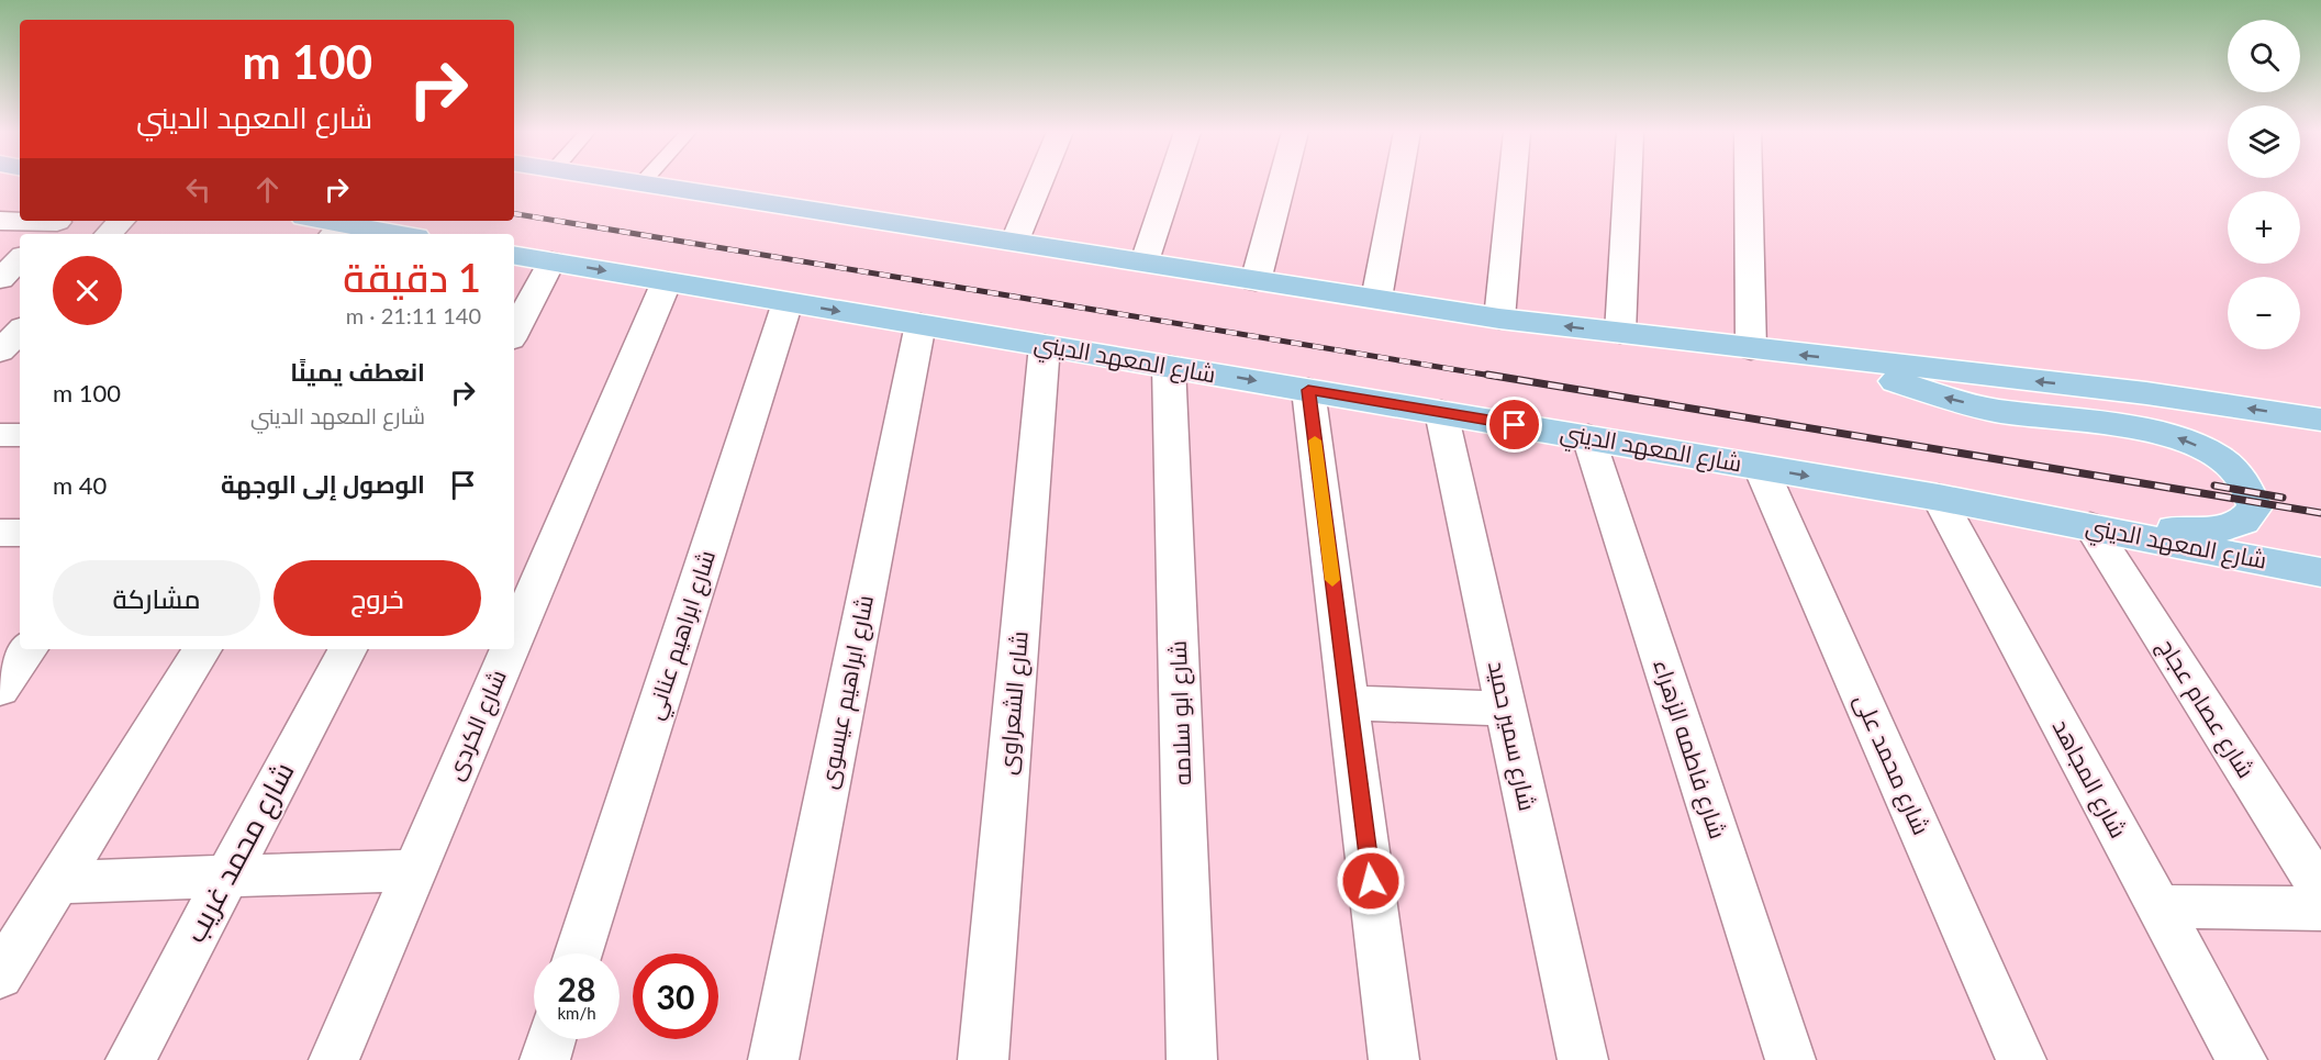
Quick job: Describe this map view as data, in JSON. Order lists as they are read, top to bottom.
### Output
{
  "streets": {
    "main road": ["شارع المعهد الديني"],
    "street": [
      "شارع ابراهيم عناني",
      "شارع ابراهيم عيسوى",
      "شارع الشعراوى",
      "شارع عصام عجاج",
      "شارع ابو سلامه",
      "شارع الكردى",
      "شارع سمير حميد",
      "شارع فاطمه الزهراء",
      "شارع محمد على",
      "شارع المجاهد",
      "شارع محمد غريب"
    ]
  },
  "crossings": [
    ["شارع المعهد الديني", "شارع ابراهيم عناني"],
    ["شارع المعهد الديني", "شارع ابراهيم عيسوى"],
    ["شارع المعهد الديني", "شارع الشعراوى"],
    ["شارع المعهد الديني", "شارع عصام عجاج"],
    ["شارع المعهد الديني", "شارع ابو سلامه"],
    ["شارع المعهد الديني", "شارع الكردى"],
    ["شارع المعهد الديني", "شارع سمير حميد"],
    ["شارع المعهد الديني", "شارع فاطمه الزهراء"],
    ["شارع المعهد الديني", "شارع محمد على"],
    ["شارع المعهد الديني", "شارع المجاهد"]
  ],
  "page": {
    "map_buttons": ["+", "−"],
    "turn": ["100 m", "شارع المعهد الديني"],
    "heading": ["1 دقيقة", "140 m · 21:11"],
    "list": [
      {
        "name": "انعطف يمينًا",
        "note": "شارع المعهد الديني",
        "value": "100 m"
      },
      {
        "name": "الوصول إلى الوجهة",
        "value": "40 m"
      }
    ],
    "buttons": ["خروج", "مشاركة"],
    "speed": "28 km/h",
    "limit": "30"
  }
}
